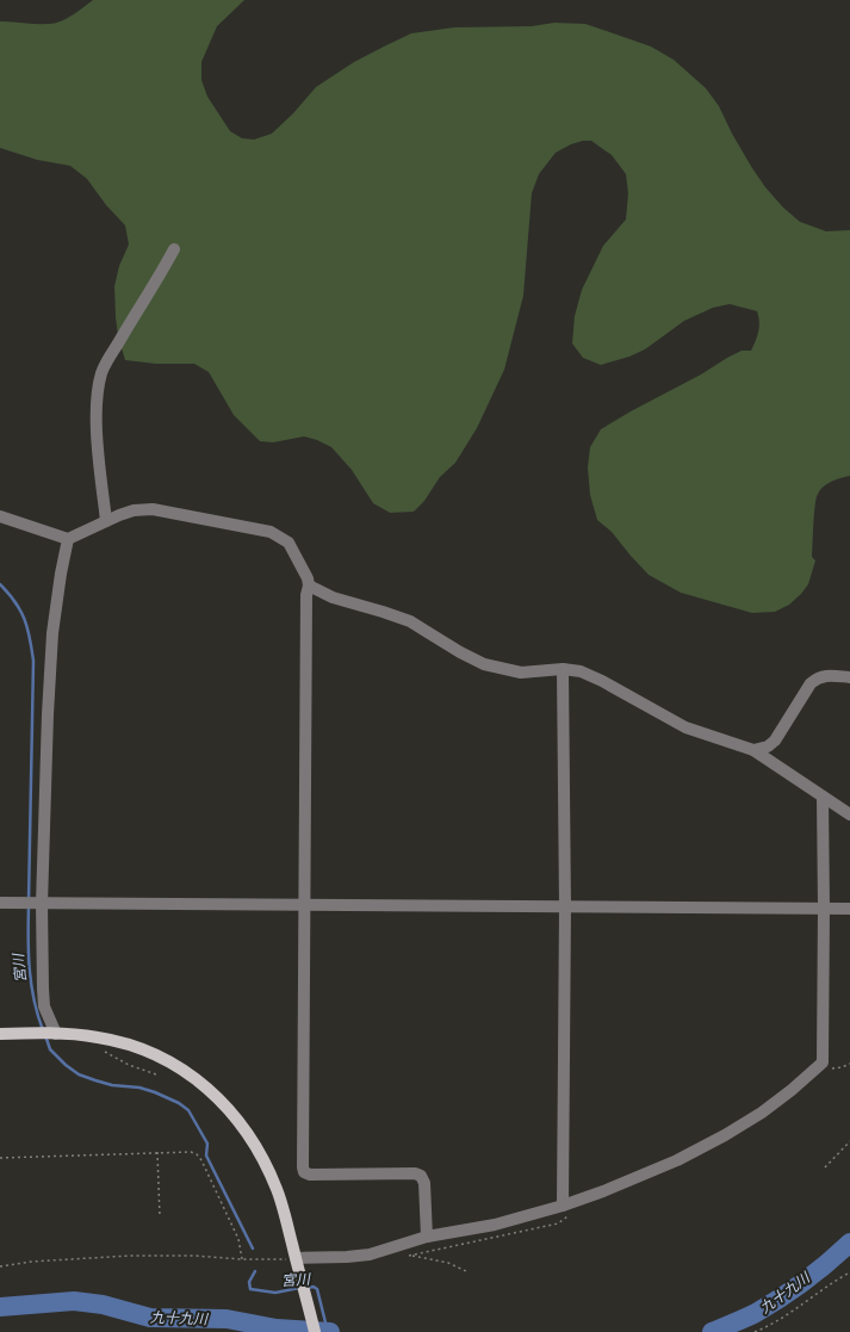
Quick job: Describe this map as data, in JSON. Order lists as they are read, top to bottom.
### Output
{
  "water": ["宮川", "九十九川"]
}
